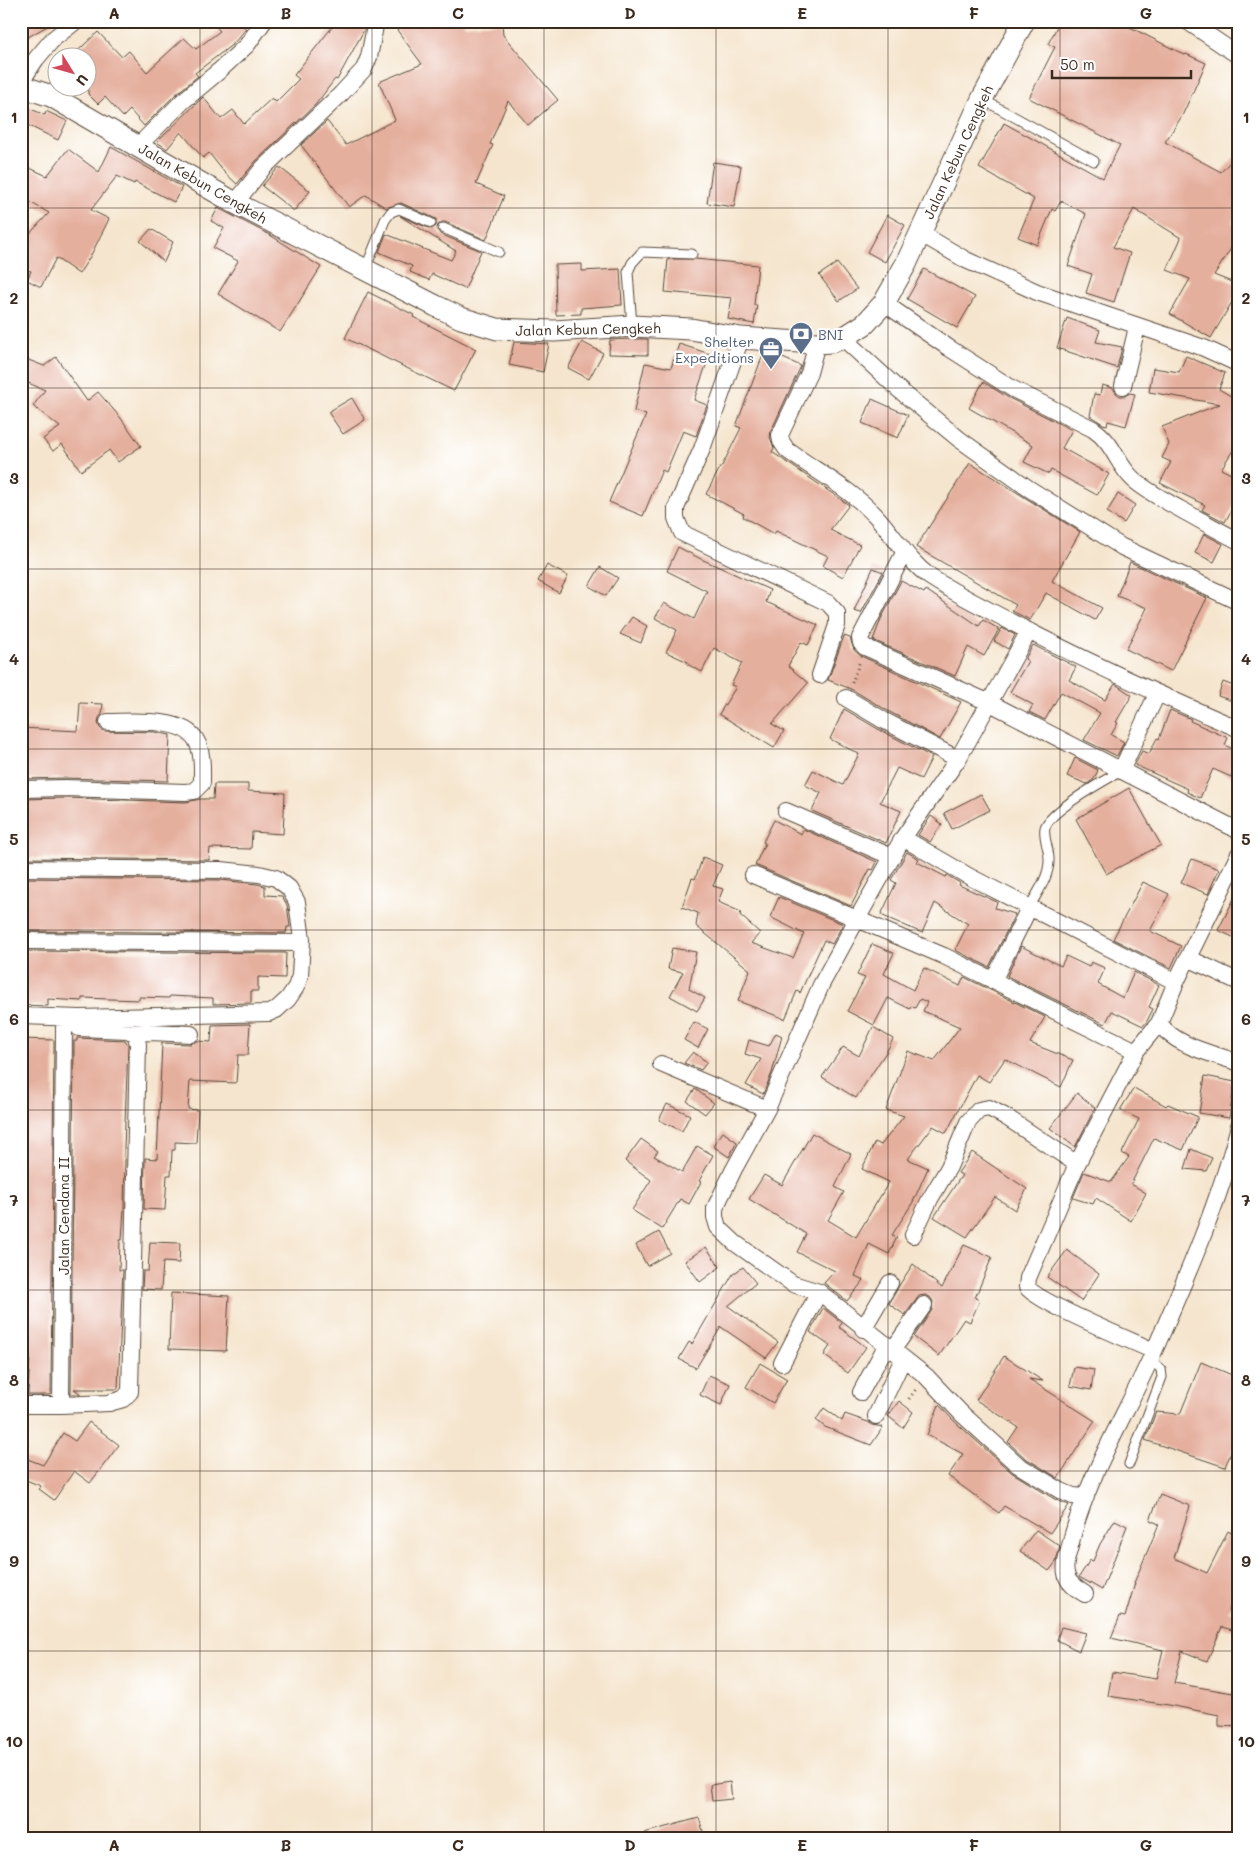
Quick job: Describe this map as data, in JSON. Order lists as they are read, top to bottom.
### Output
{
  "streets": {
    "street": ["Jalan Kebun Cengkeh", "Jalan Cendana II"]
  },
  "places": {
    "bank": ["BNI"],
    "office": ["Shelter Expeditions"]
  },
  "scale_bar": "50 m",
  "north": "bottom right",
  "grid": {
    "columns": [
      "A",
      "B",
      "C",
      "D",
      "E",
      "F",
      "G"
    ],
    "rows": [
      "1",
      "2",
      "3",
      "4",
      "5",
      "6",
      "7",
      "8",
      "9",
      "10"
    ]
  }
}
